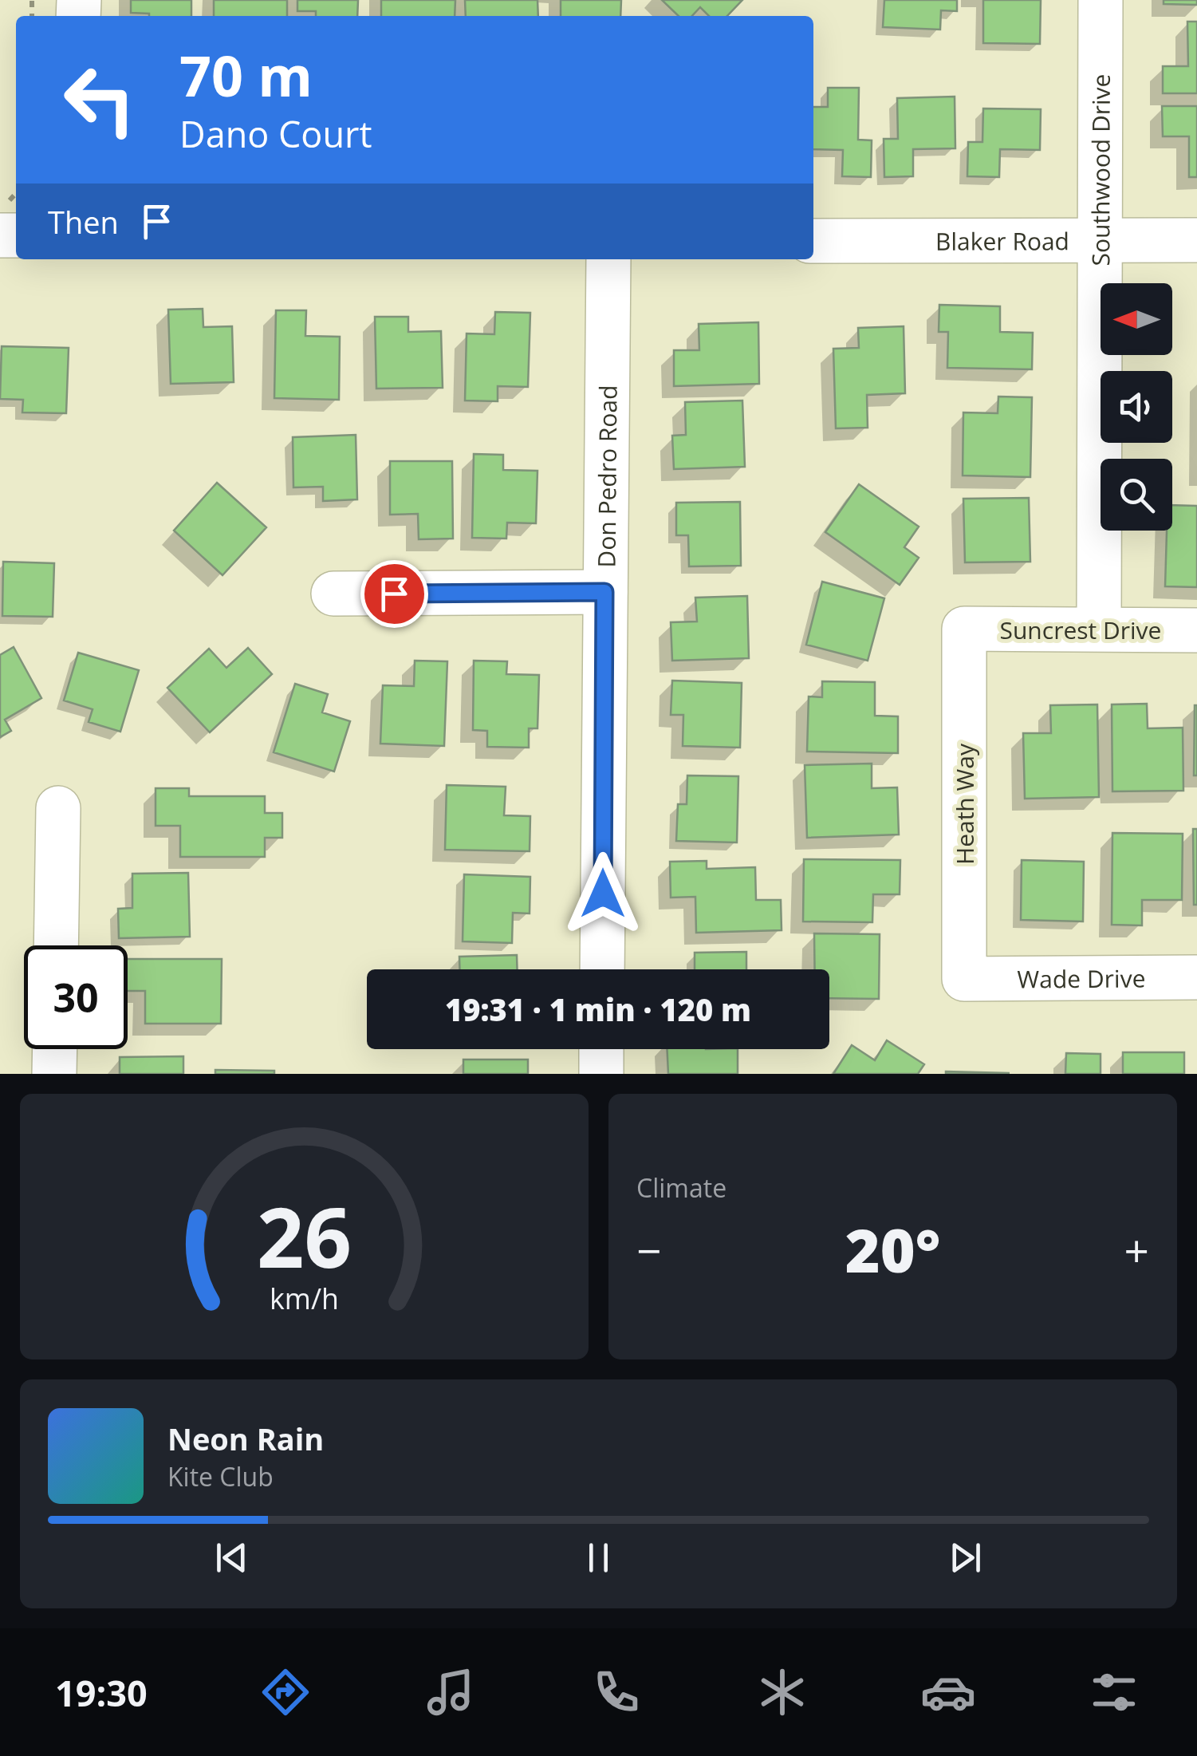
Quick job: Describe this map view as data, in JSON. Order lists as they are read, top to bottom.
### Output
{
  "streets": {
    "street": [
      "Southwood Drive",
      "Blaker Road",
      "Don Pedro Road",
      "Suncrest Drive",
      "Heath Way",
      "Wade Drive"
    ]
  },
  "crossings": [
    ["Southwood Drive", "Blaker Road"],
    ["Southwood Drive", "Suncrest Drive"],
    ["Suncrest Drive", "Heath Way"],
    ["Heath Way", "Wade Drive"]
  ],
  "north": "left",
  "page": {
    "turn": ["70 m", "Dano Court"],
    "then": "Then",
    "limit": "30",
    "trip": "19:31 · 1 min · 120 m",
    "tile": "Climate",
    "heat": ["−", "20°", "+"],
    "song": ["Neon Rain", "Kite Club"],
    "tabs": "19:30",
    "gauge": ["26", "km/h"]
  }
}
